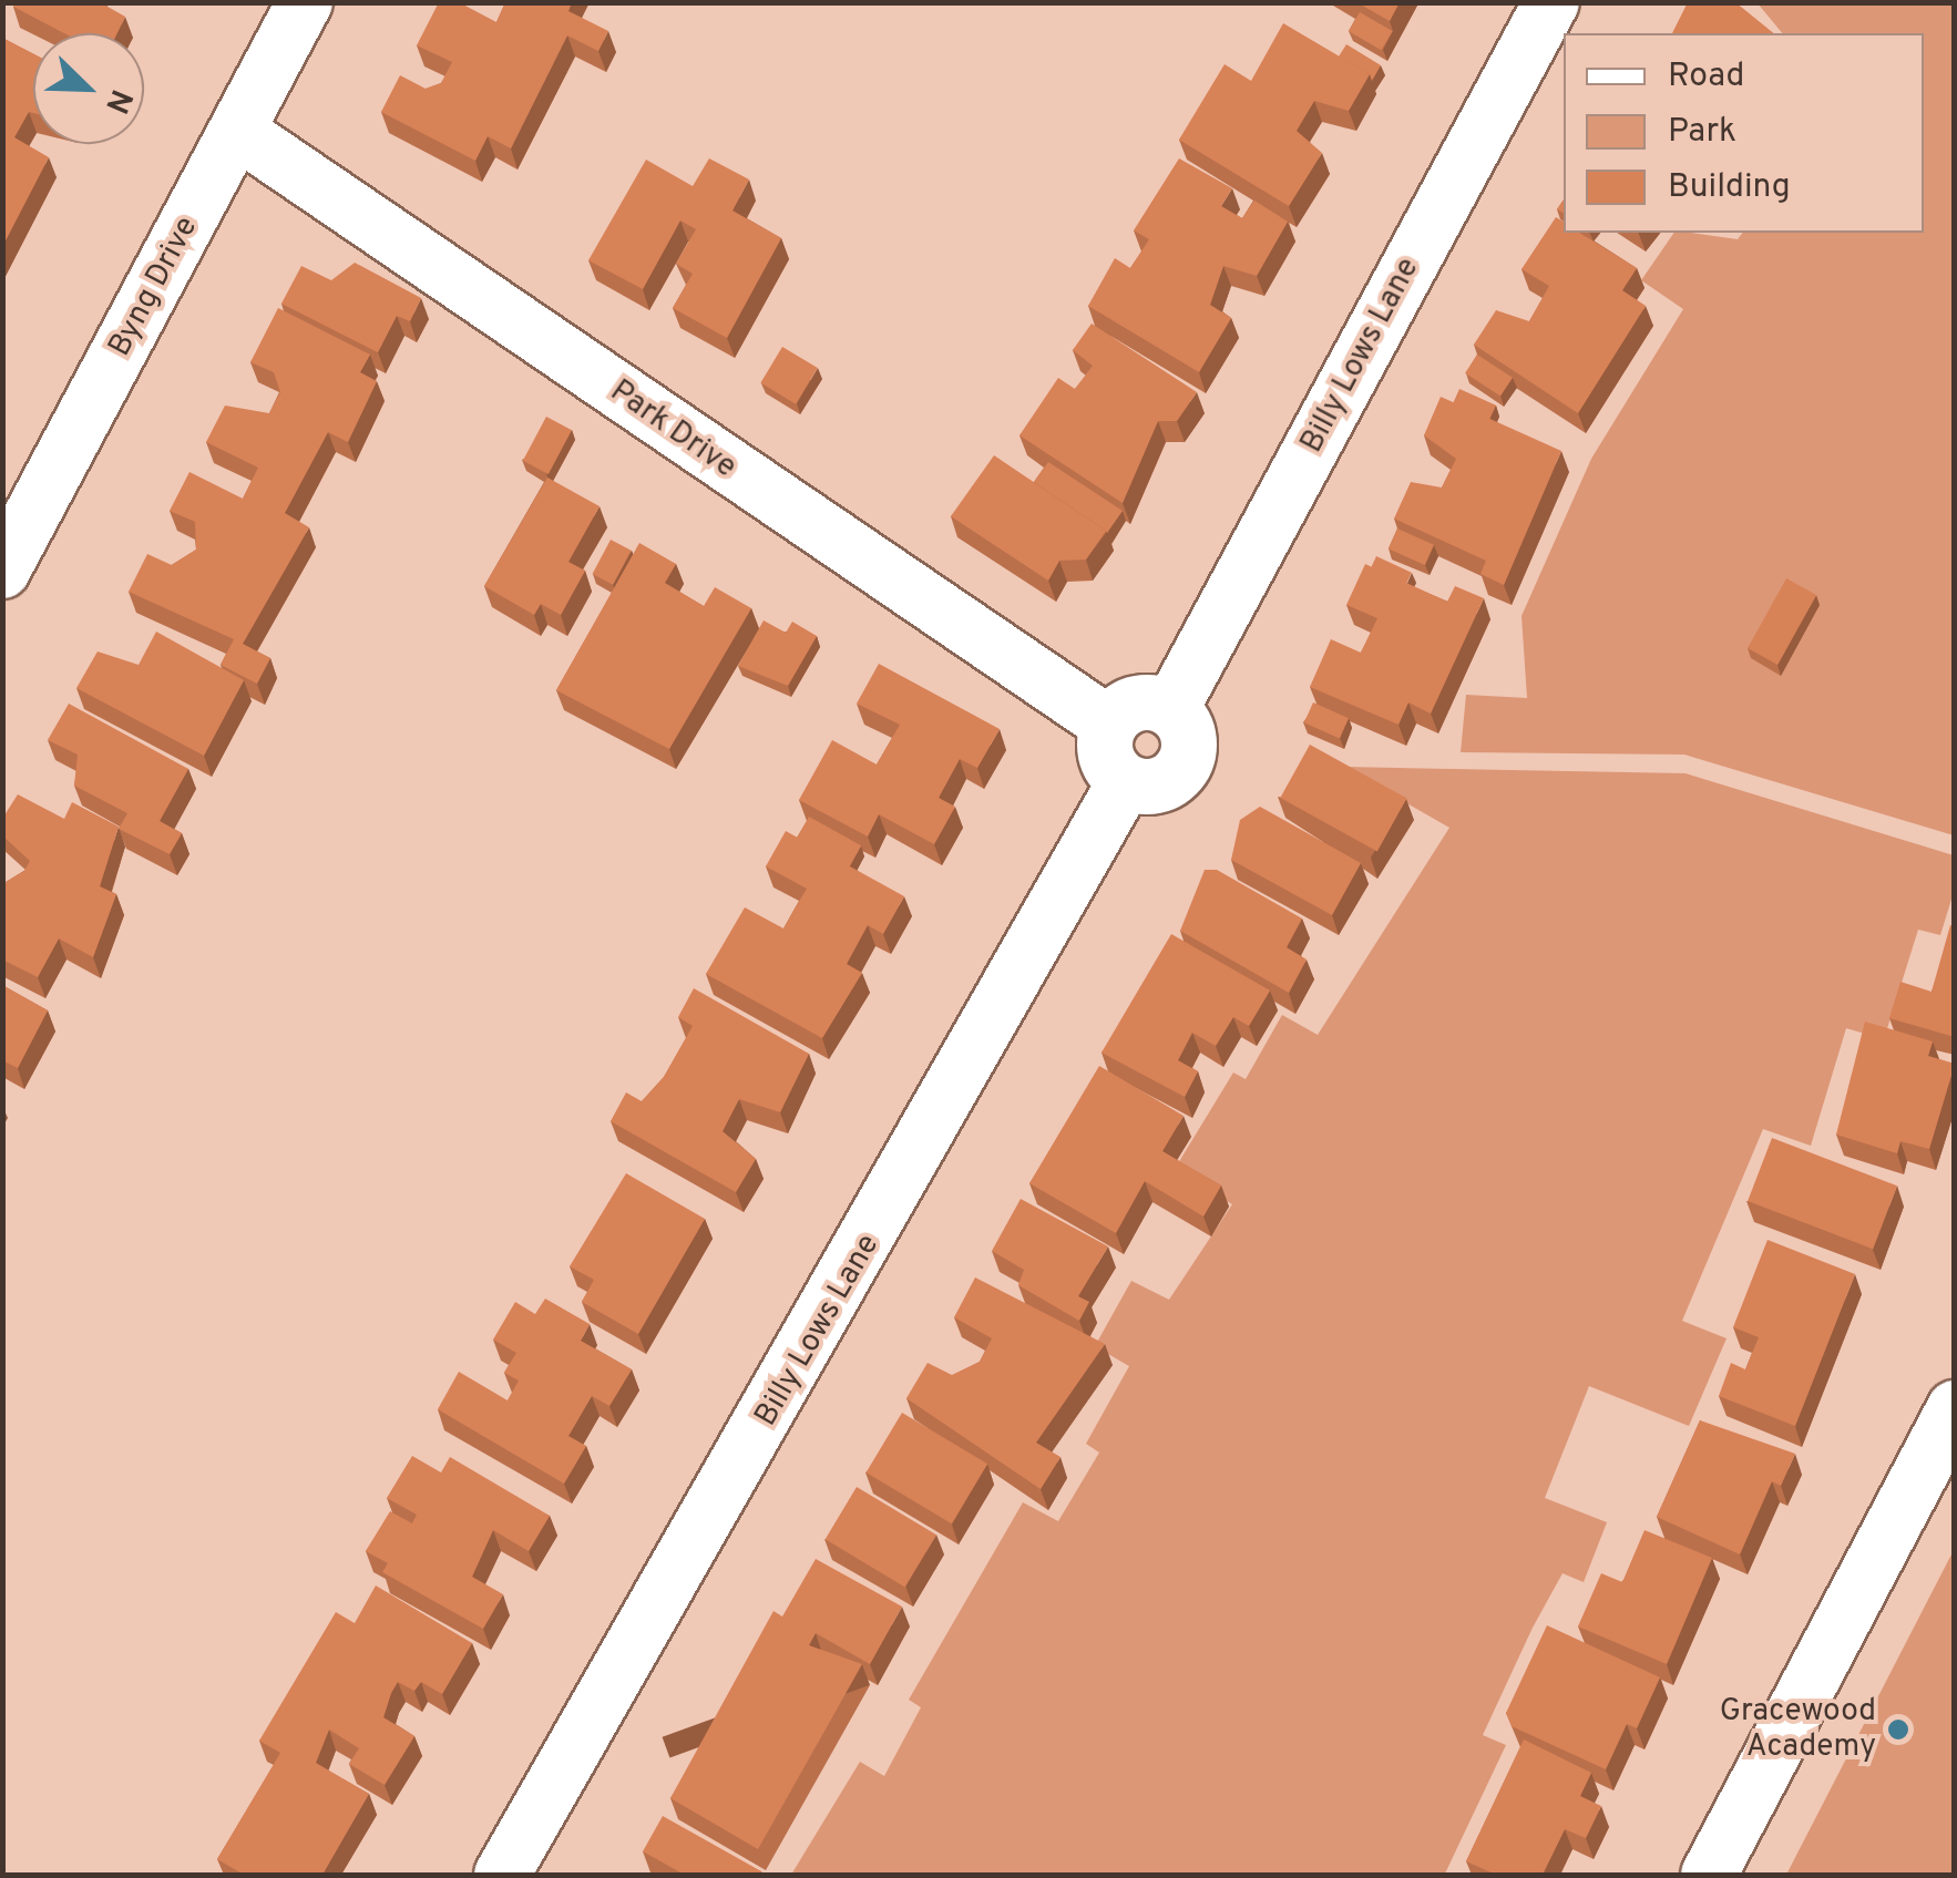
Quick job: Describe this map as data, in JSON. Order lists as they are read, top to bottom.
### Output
{
  "streets": {
    "street": ["Byng Drive", "Billy Lows Lane", "Park Drive"]
  },
  "crossings": [
    ["Byng Drive", "Park Drive"],
    ["Billy Lows Lane", "Park Drive"]
  ],
  "places": ["Gracewood Academy"],
  "legend": ["Road", "Park", "Building"],
  "north": "bottom right"
}
